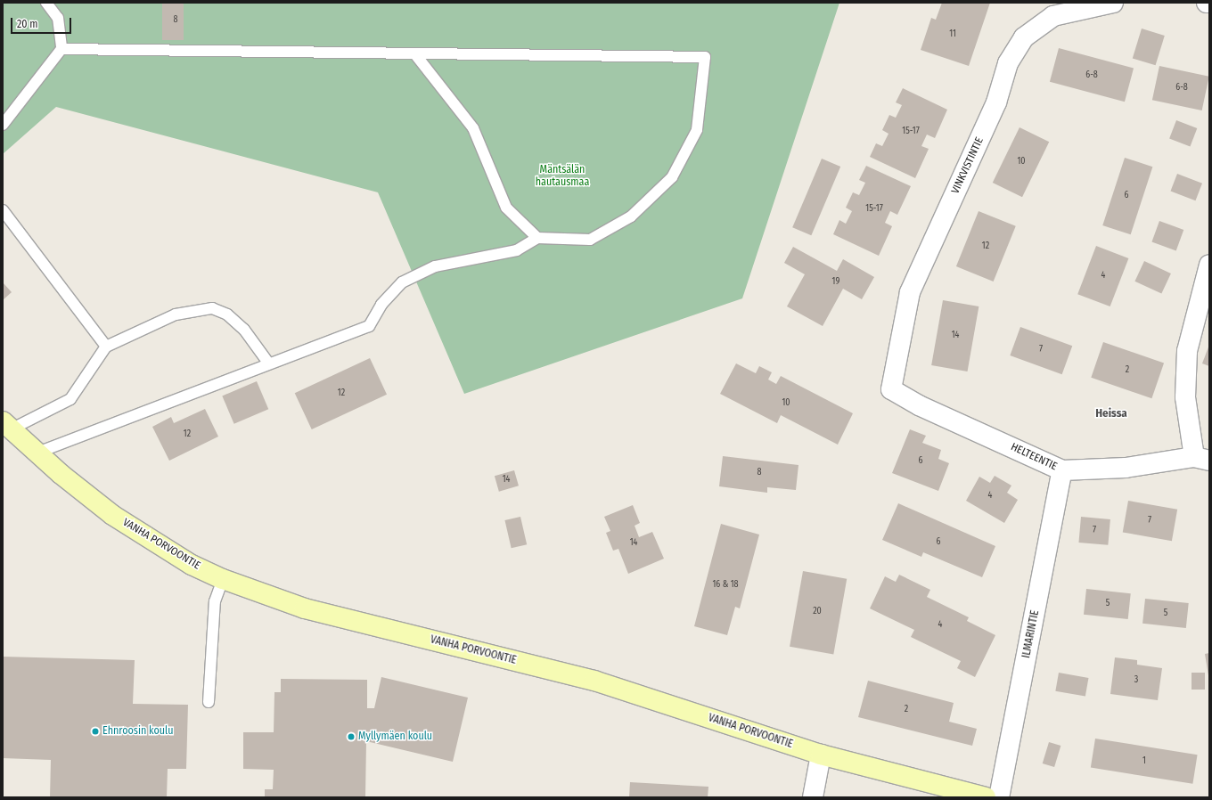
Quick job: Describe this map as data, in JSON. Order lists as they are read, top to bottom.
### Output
{
  "streets": {
    "main road": ["VANHA PORVOONTIE"],
    "street": ["VINKVISTINTIE", "HELTEENTIE", "ILMARINTIE"]
  },
  "crossings": [
    ["VINKVISTINTIE", "HELTEENTIE"],
    ["HELTEENTIE", "ILMARINTIE"]
  ],
  "districts": ["Heissa"],
  "parks": ["Mäntsälän hautausmaa"],
  "places": ["Ehnroosin koulu", "Myllymäen koulu"],
  "house_numbers": [
    "8",
    "11",
    "6-8",
    "6-8",
    "15-17",
    "10",
    "6",
    "15-17",
    "12",
    "4",
    "19",
    "14",
    "7",
    "2",
    "12",
    "10",
    "12",
    "6",
    "8",
    "14",
    "4",
    "7",
    "7",
    "6",
    "14",
    "16 & 18",
    "5",
    "20",
    "5",
    "4",
    "3",
    "2",
    "1"
  ],
  "scale_bar": "20 m"
}
